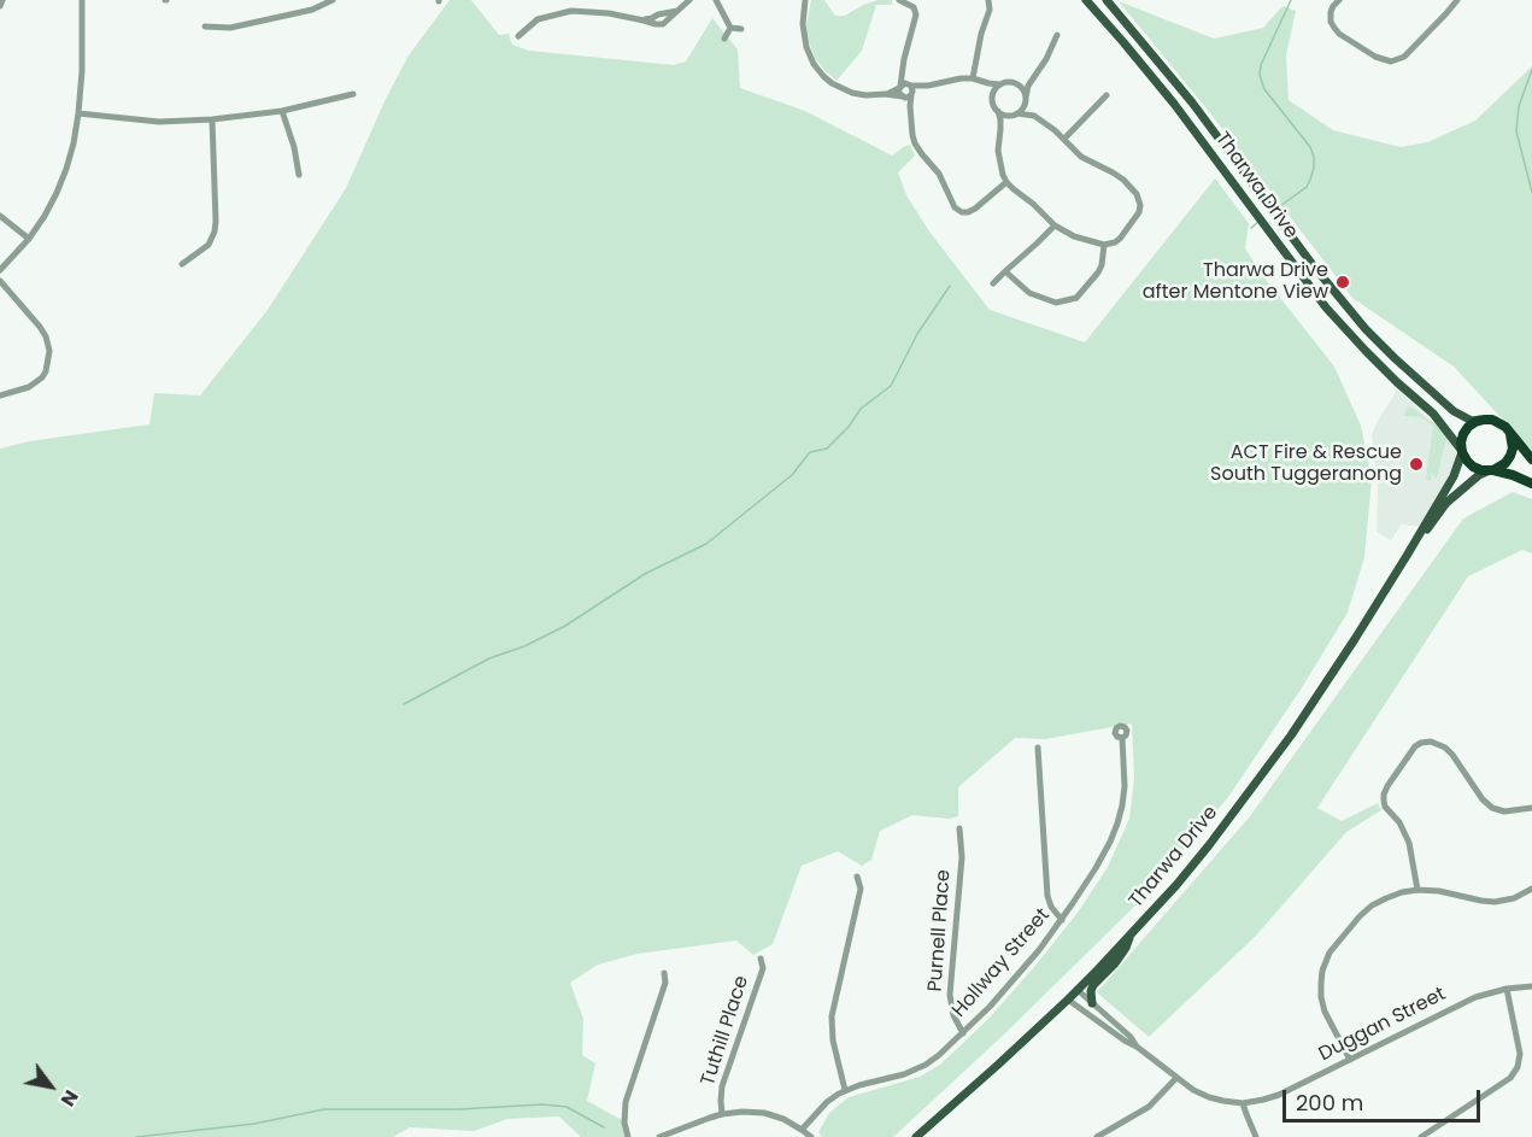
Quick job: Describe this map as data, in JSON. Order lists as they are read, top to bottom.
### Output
{
  "streets": {
    "main road": ["Tharwa Drive"],
    "street": [
      "Purnell Place",
      "Hollway Street",
      "Duggan Street",
      "Tuthill Place"
    ]
  },
  "crossings": [
    ["Tharwa Drive", "Duggan Street"],
    ["Purnell Place", "Hollway Street"]
  ],
  "places": ["Tharwa Drive after Mentone View", "ACT Fire & Rescue South Tuggeranong"],
  "scale_bar": "200 m",
  "north": "bottom right"
}
